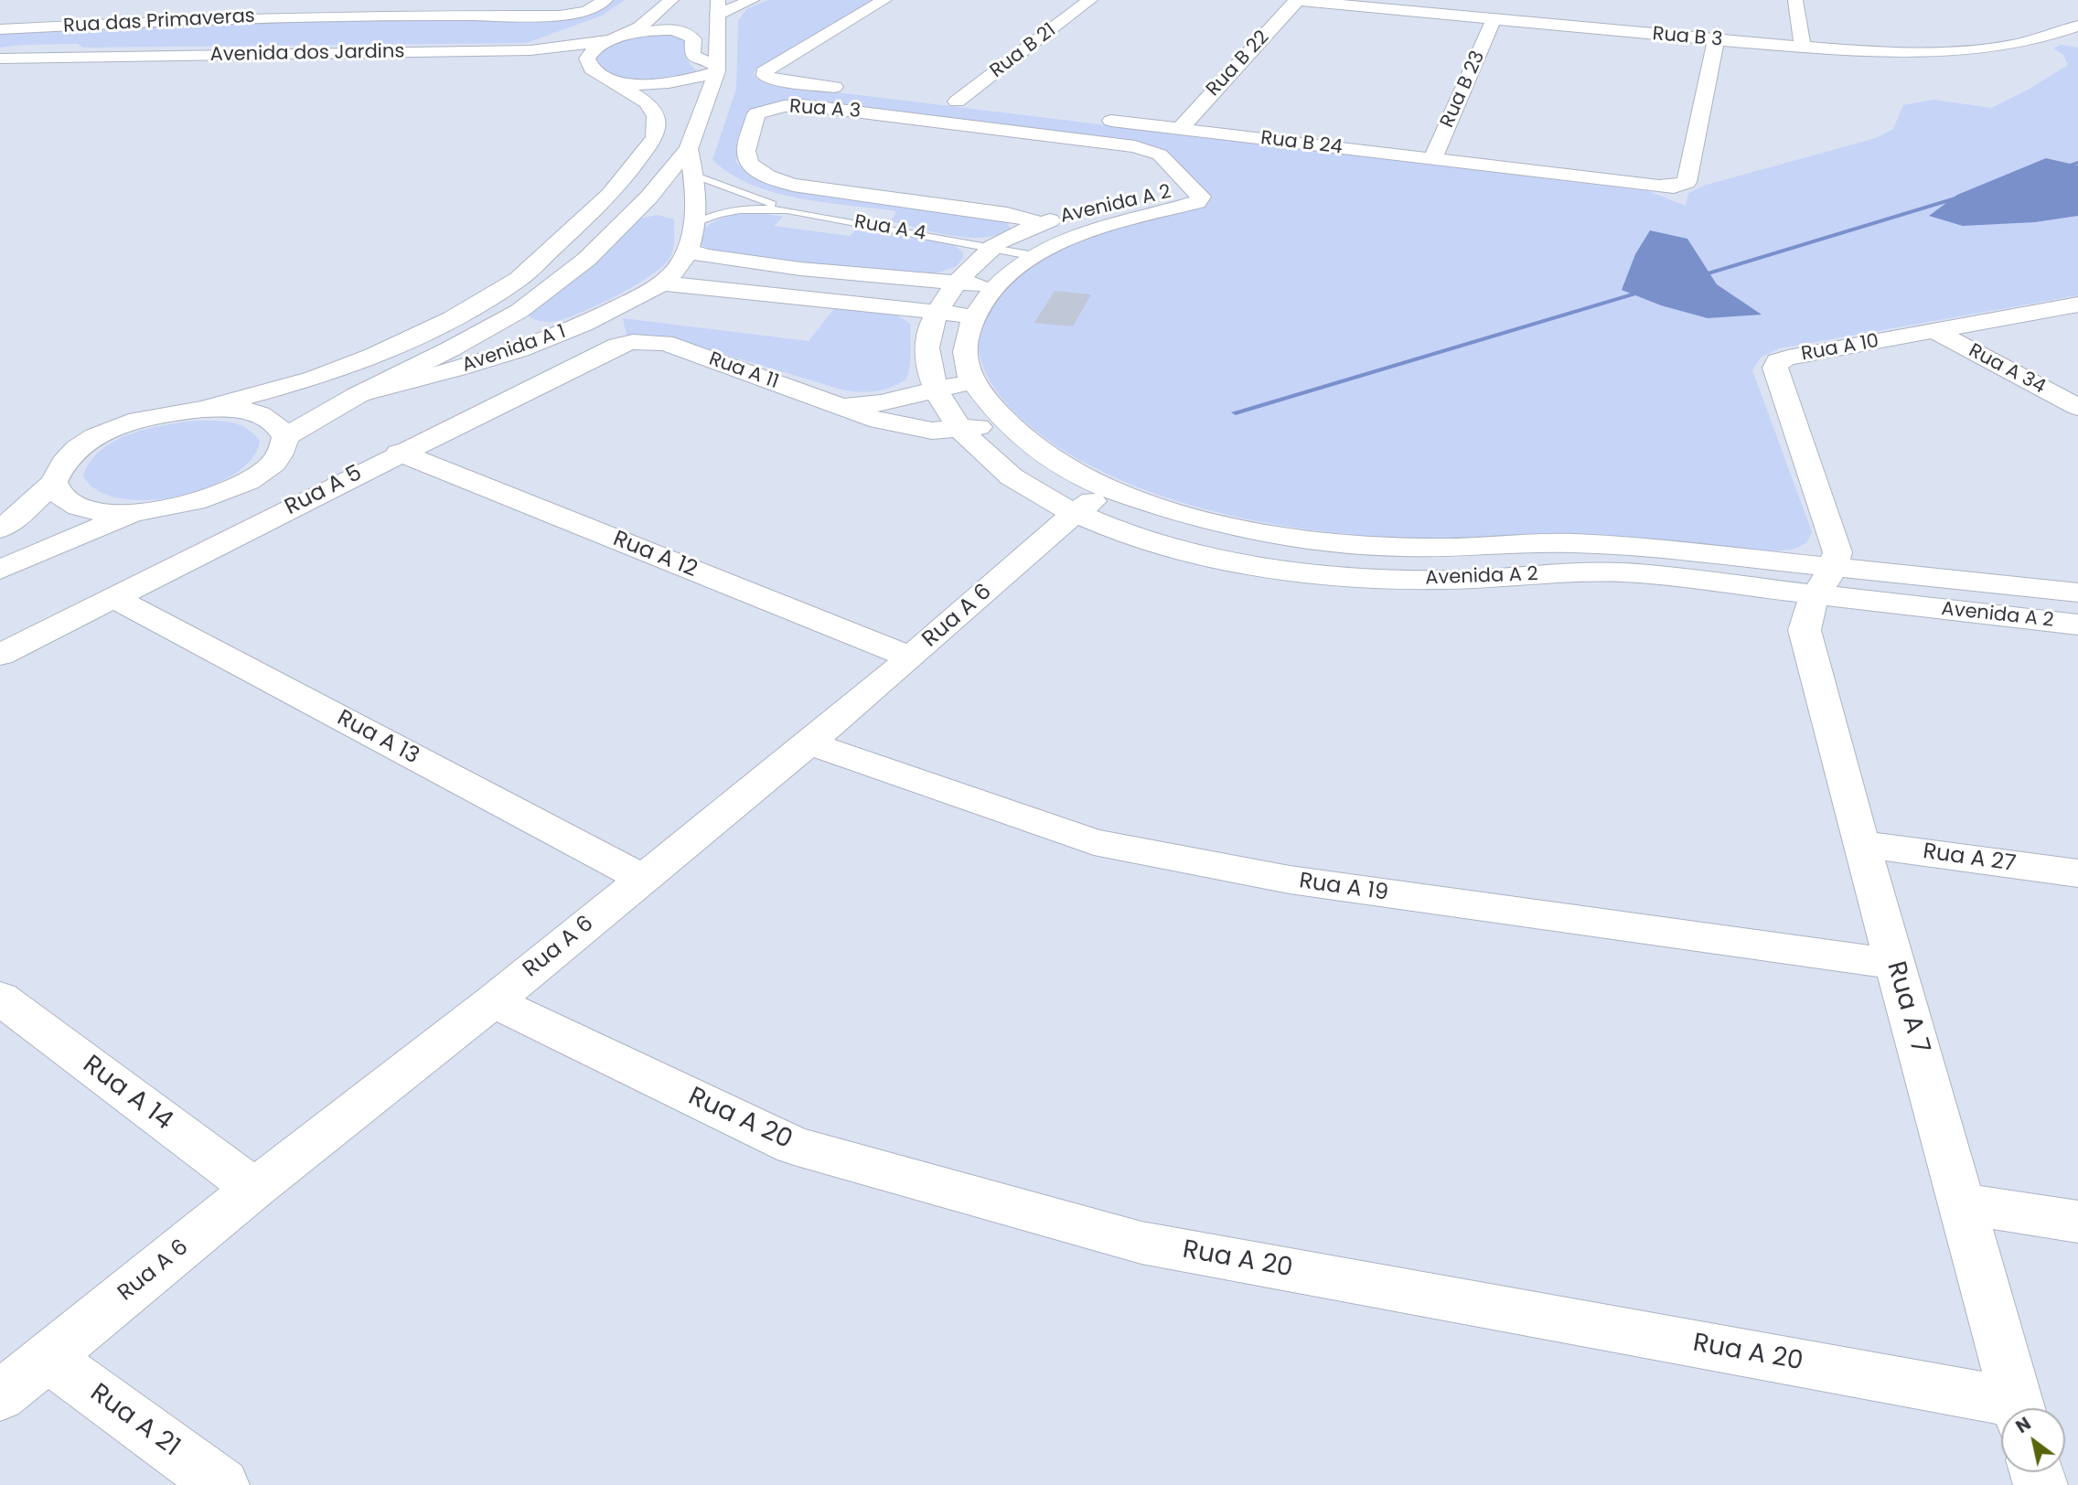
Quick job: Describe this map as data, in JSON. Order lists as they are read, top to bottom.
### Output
{
  "streets": {
    "street": [
      "Rua das Primaveras",
      "Rua B 3",
      "Rua B 21",
      "Avenida dos Jardins",
      "Rua B 22",
      "Rua B 23",
      "Rua A 3",
      "Rua B 24",
      "Avenida A 2",
      "Rua A 10",
      "Avenida A 1",
      "Rua A 34",
      "Rua A 11",
      "Rua A 5",
      "Rua A 12",
      "Rua A 6",
      "Rua A 13",
      "Rua A 27",
      "Rua A 19",
      "Rua A 7",
      "Rua A 14",
      "Rua A 20",
      "Rua A 21"
    ],
    "lane": ["Rua A 4"]
  },
  "crossings": [
    ["Rua B 3", "Rua B 22"],
    ["Rua B 3", "Rua B 23"],
    ["Rua B 3", "Rua B 24"],
    ["Rua B 22", "Rua B 24"],
    ["Rua B 23", "Rua B 24"],
    ["Rua A 3", "Avenida A 2"],
    ["Avenida A 2", "Rua A 4"],
    ["Avenida A 2", "Rua A 10"],
    ["Avenida A 2", "Rua A 11"],
    ["Avenida A 2", "Rua A 6"],
    ["Avenida A 2", "Rua A 7"],
    ["Rua A 4", "Avenida A 1"],
    ["Rua A 10", "Rua A 34"],
    ["Rua A 10", "Rua A 7"],
    ["Rua A 11", "Rua A 5"],
    ["Rua A 5", "Rua A 12"],
    ["Rua A 5", "Rua A 13"],
    ["Rua A 12", "Rua A 6"],
    ["Rua A 6", "Rua A 13"],
    ["Rua A 6", "Rua A 19"],
    ["Rua A 6", "Rua A 14"],
    ["Rua A 6", "Rua A 20"],
    ["Rua A 6", "Rua A 21"],
    ["Rua A 27", "Rua A 7"],
    ["Rua A 19", "Rua A 7"]
  ],
  "north": "top left"
}
